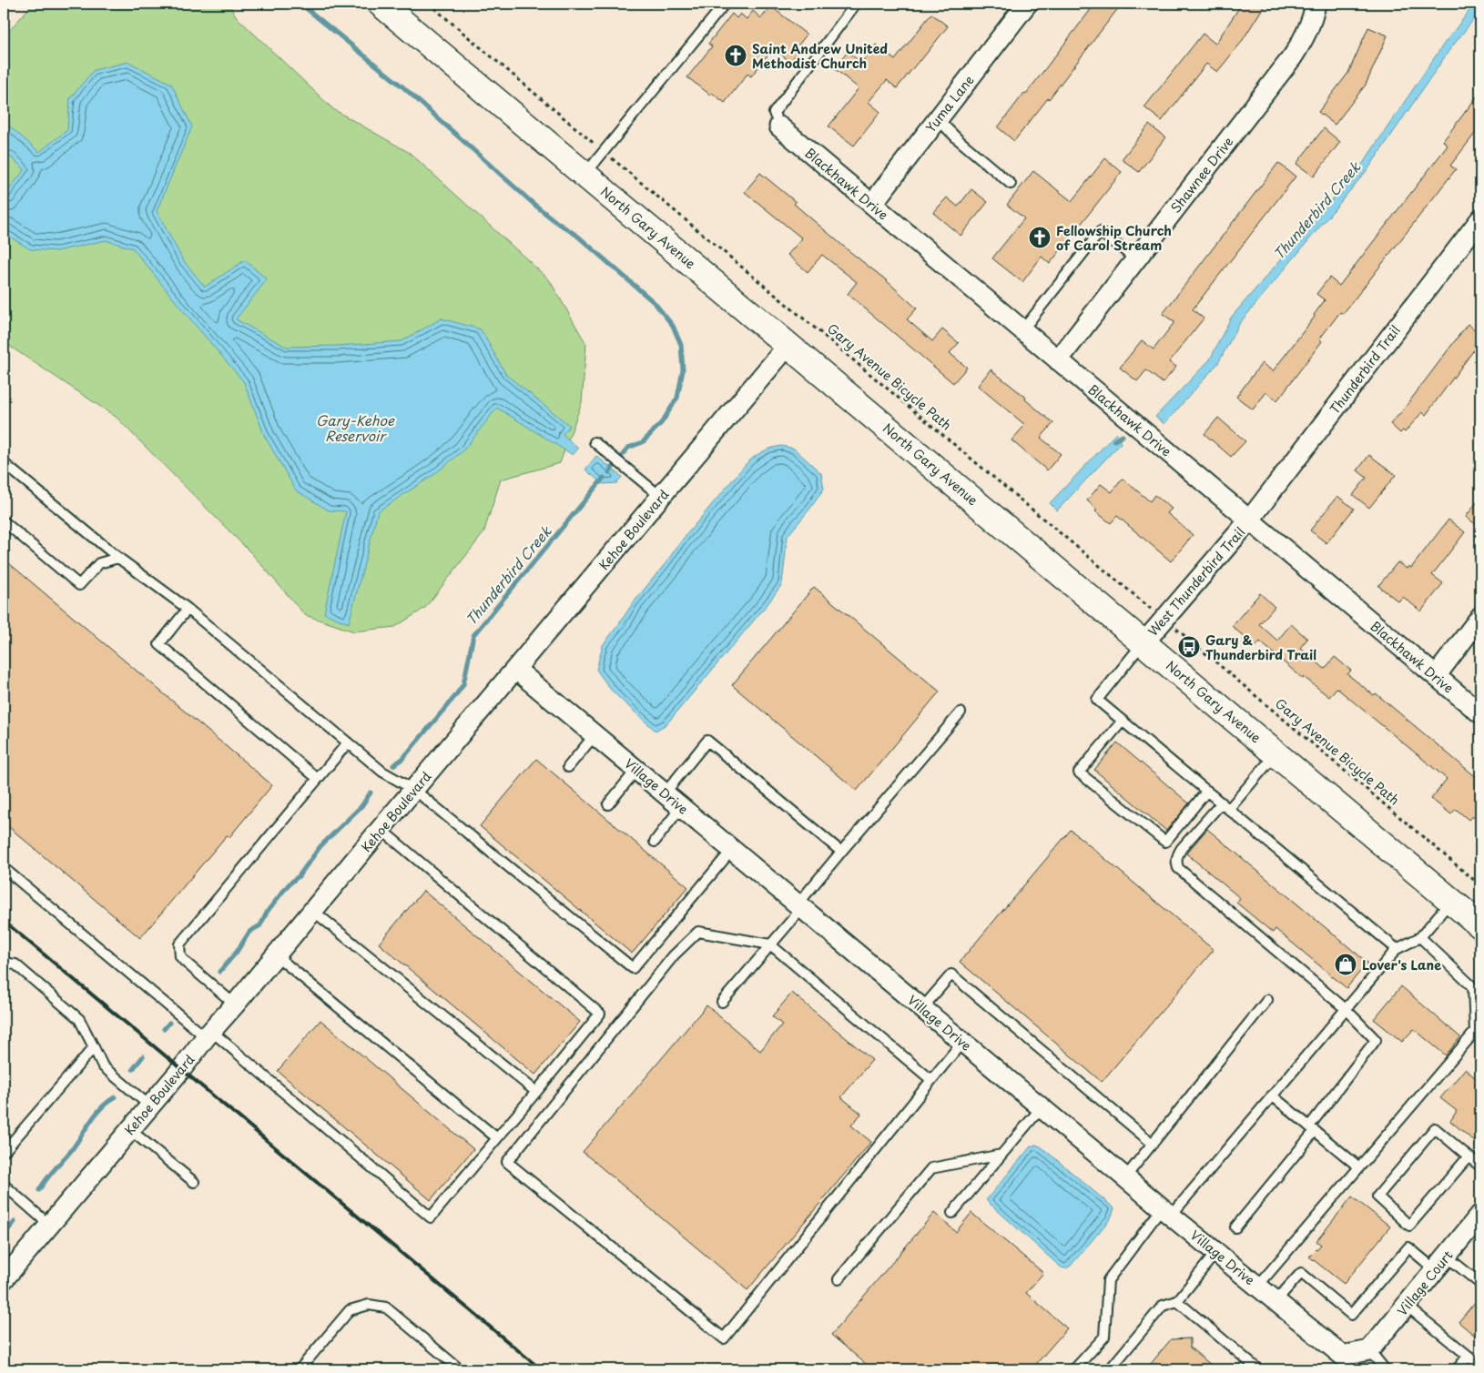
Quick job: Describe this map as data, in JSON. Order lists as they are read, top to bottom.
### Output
{
  "streets": {
    "street": [
      "Yuma Lane",
      "Shawnee Drive",
      "Blackhawk Drive",
      "North Gary Avenue",
      "Thunderbird Trail",
      "Kehoe Boulevard",
      "West Thunderbird Trail",
      "Village Drive",
      "Village Court"
    ],
    "path": ["Gary Avenue Bicycle Path"]
  },
  "crossings": [
    ["Yuma Lane", "Blackhawk Drive"],
    ["Shawnee Drive", "Blackhawk Drive"],
    ["Blackhawk Drive", "Thunderbird Trail"],
    ["Blackhawk Drive", "West Thunderbird Trail"],
    ["North Gary Avenue", "Kehoe Boulevard"],
    ["North Gary Avenue", "West Thunderbird Trail"],
    ["Thunderbird Trail", "West Thunderbird Trail"],
    ["Kehoe Boulevard", "Village Drive"],
    ["Village Drive", "Village Court"]
  ],
  "water": ["Thunderbird Creek", "Gary-Kehoe Reservoir"],
  "places": {
    "church": ["Saint Andrew United Methodist Church", "Fellowship Church of Carol Stream"],
    "bus stop": ["Gary & Thunderbird Trail"],
    "shop": ["Lover's Lane"]
  }
}
